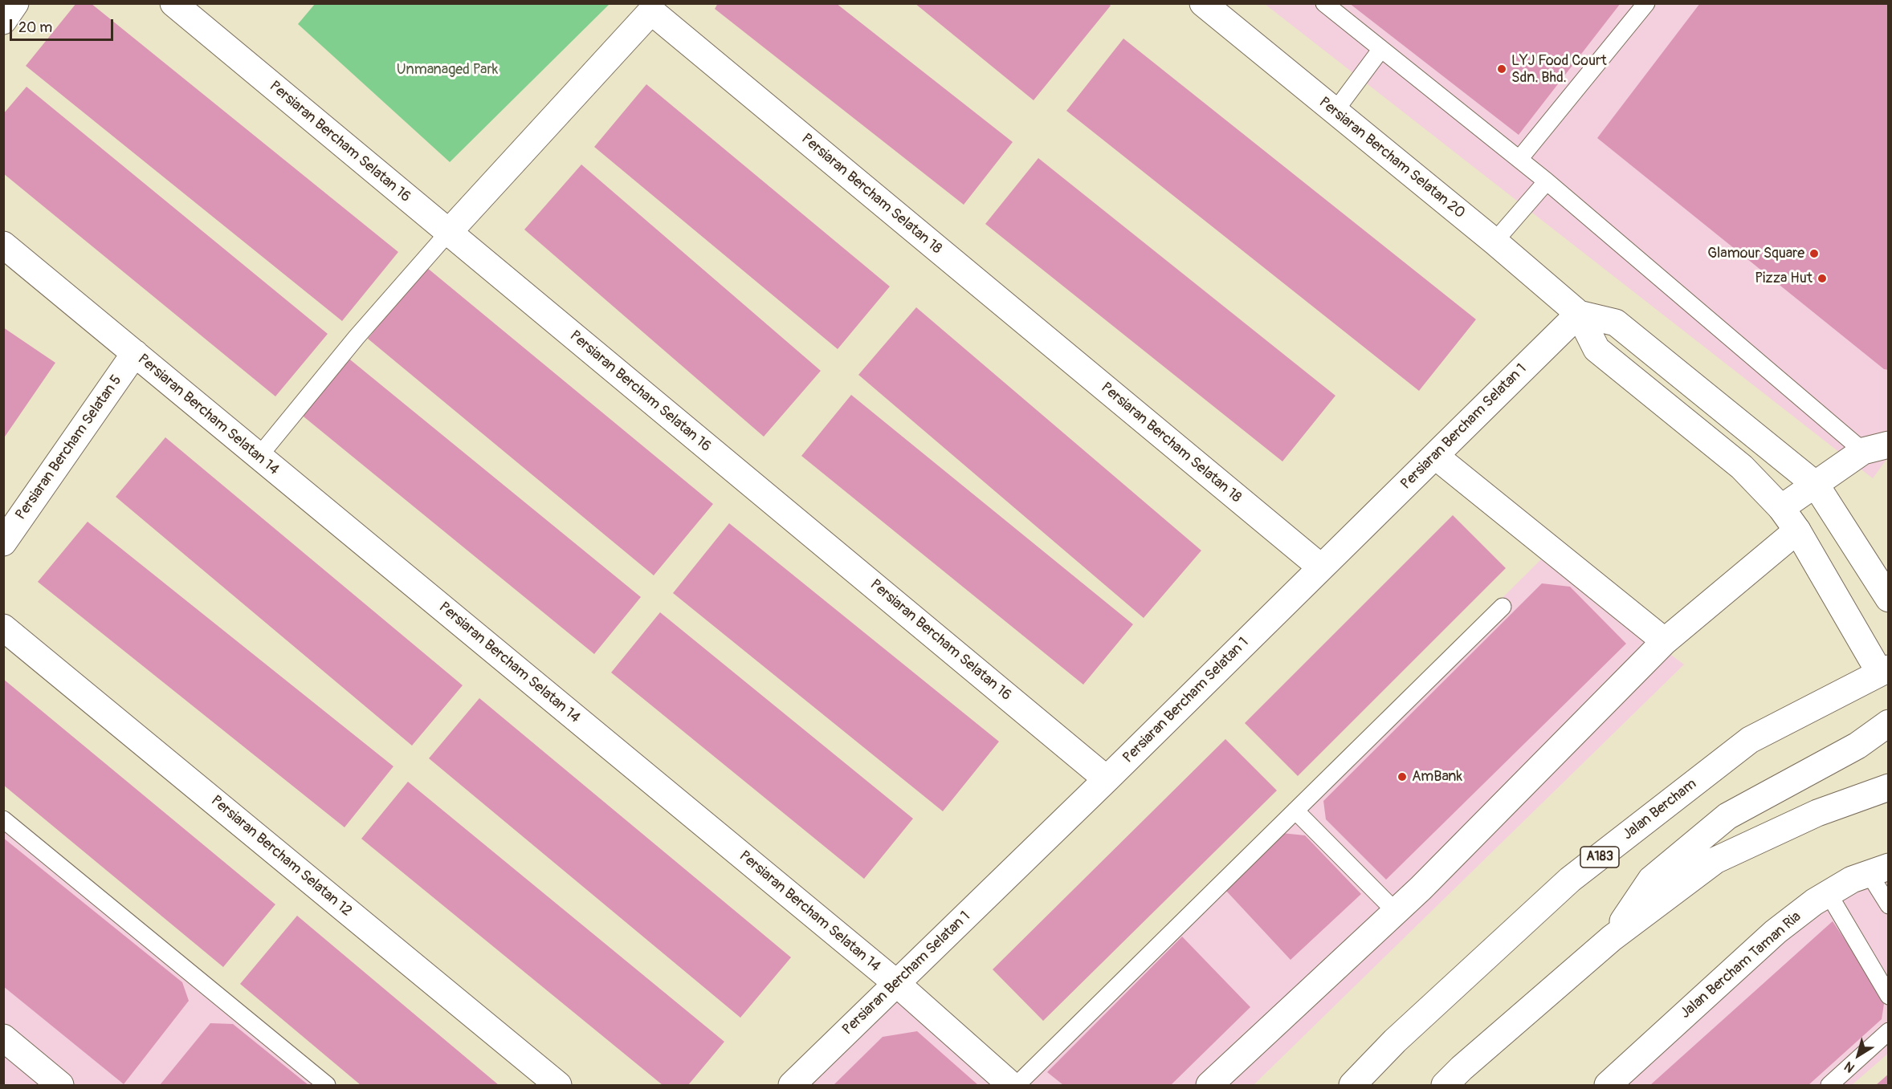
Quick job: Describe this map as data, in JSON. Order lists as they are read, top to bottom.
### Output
{
  "streets": {
    "street": [
      "Persiaran Bercham Selatan 16",
      "Persiaran Bercham Selatan 20",
      "Persiaran Bercham Selatan 18",
      "Persiaran Bercham Selatan 14",
      "Persiaran Bercham Selatan 1",
      "Persiaran Bercham Selatan 5",
      "Jalan Bercham",
      "Persiaran Bercham Selatan 12",
      "A183",
      "Jalan Bercham Taman Ria"
    ]
  },
  "crossings": [
    ["Persiaran Bercham Selatan 16", "Persiaran Bercham Selatan 18"],
    ["Persiaran Bercham Selatan 16", "Persiaran Bercham Selatan 1"],
    ["Persiaran Bercham Selatan 20", "Persiaran Bercham Selatan 1"],
    ["Persiaran Bercham Selatan 18", "Persiaran Bercham Selatan 1"],
    ["Persiaran Bercham Selatan 14", "Persiaran Bercham Selatan 1"],
    ["Persiaran Bercham Selatan 14", "Persiaran Bercham Selatan 5"]
  ],
  "parks": ["Unmanaged Park"],
  "places": [
    "LYJ Food Court Sdn. Bhd.",
    "Glamour Square",
    "Pizza Hut",
    "AmBank"
  ],
  "scale_bar": "20 m",
  "north": "bottom left"
}
